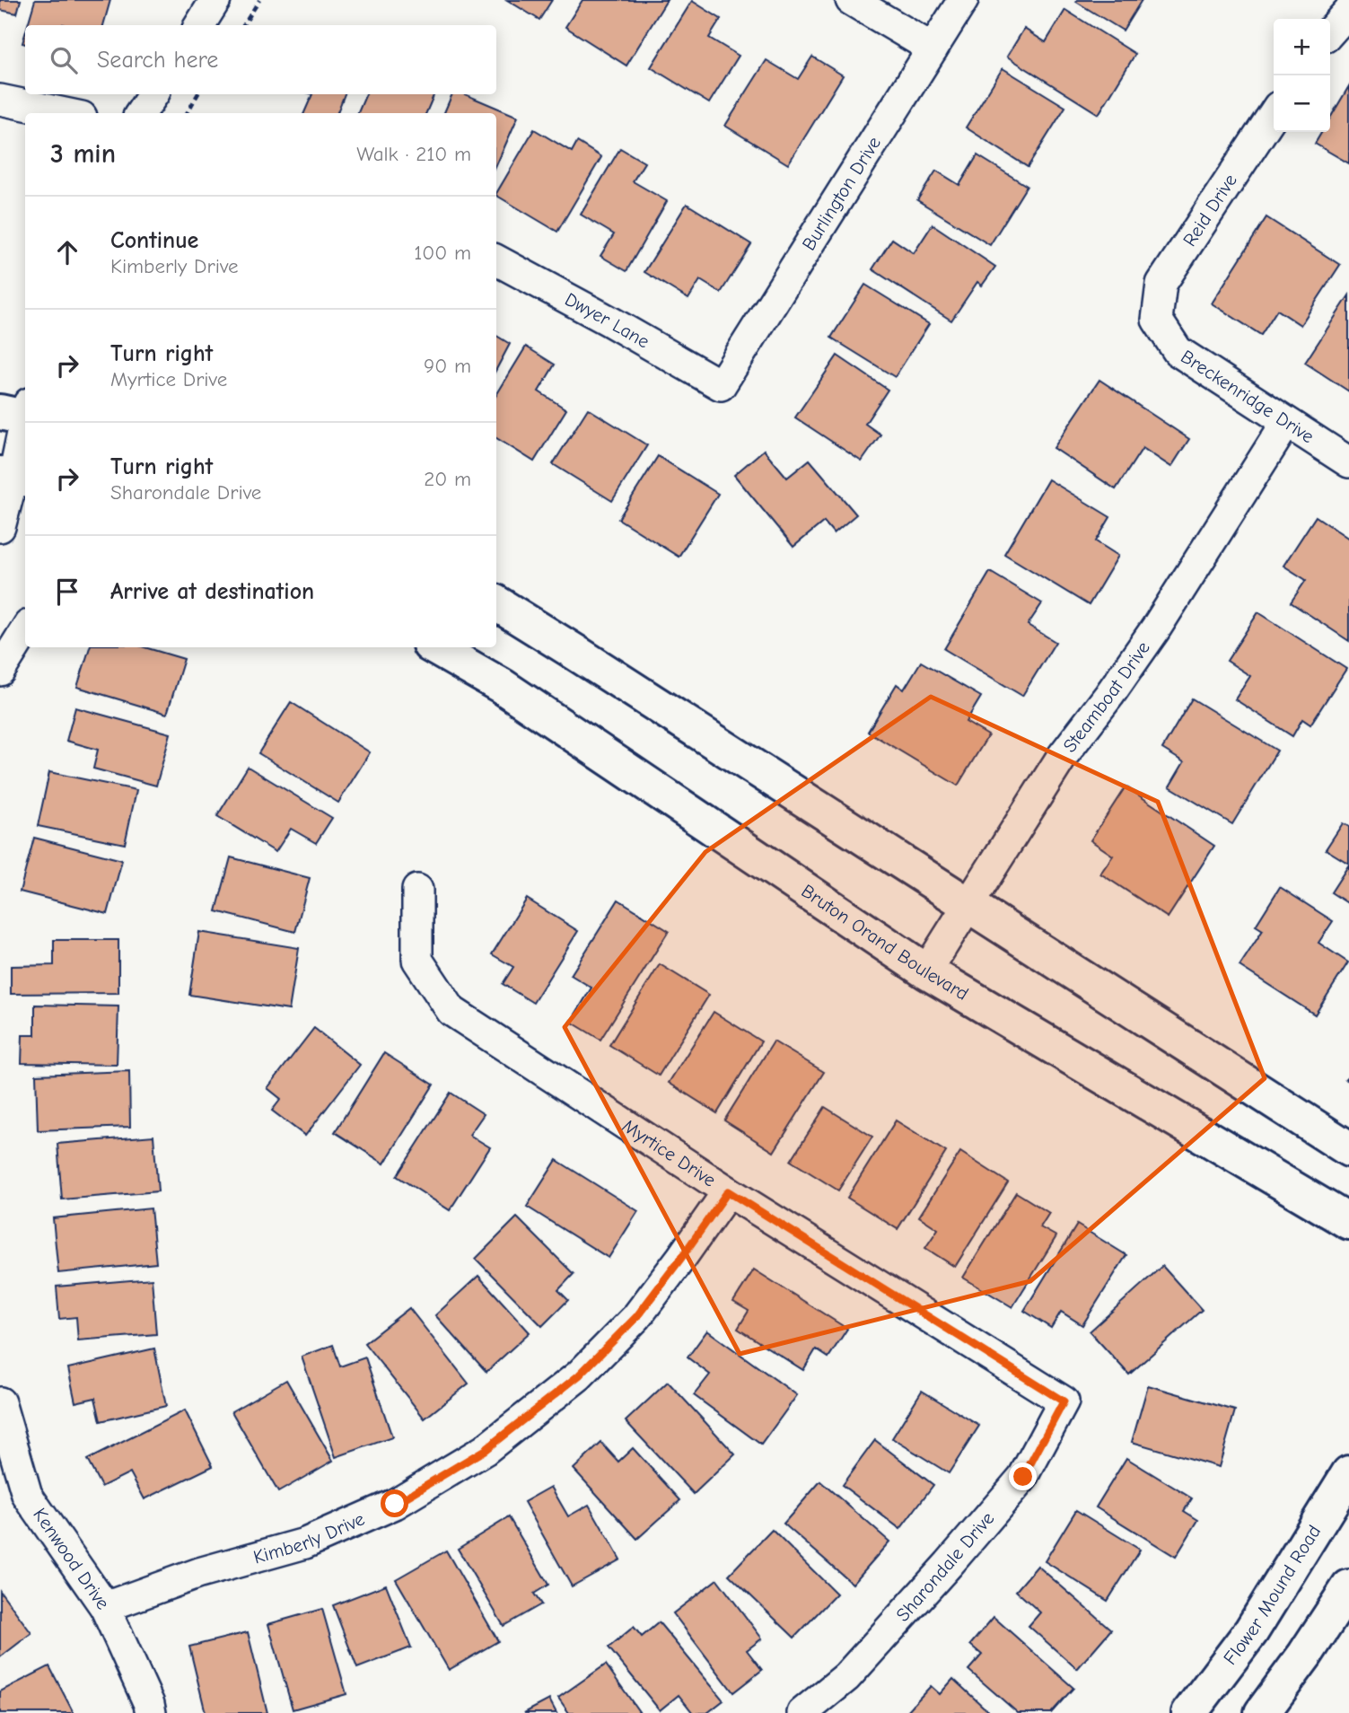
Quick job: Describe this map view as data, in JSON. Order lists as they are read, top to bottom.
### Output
{
  "streets": {
    "main road": ["Bruton Orand Boulevard", "Flower Mound Road"],
    "street": [
      "Burlington Drive",
      "Reid Drive",
      "Dwyer Lane",
      "Breckenridge Drive",
      "Steamboat Drive",
      "Myrtice Drive",
      "Kimberly Drive",
      "Kenwood Drive",
      "Sharondale Drive"
    ]
  },
  "crossings": [
    ["Burlington Drive", "Dwyer Lane"],
    ["Reid Drive", "Breckenridge Drive"],
    ["Breckenridge Drive", "Steamboat Drive"],
    ["Steamboat Drive", "Bruton Orand Boulevard"],
    ["Myrtice Drive", "Kimberly Drive"],
    ["Myrtice Drive", "Sharondale Drive"],
    ["Kimberly Drive", "Kenwood Drive"]
  ],
  "page": {
    "map_buttons": ["+", "−"],
    "search": "Search here",
    "heading": ["3 min", "Walk · 210 m"],
    "list": [
      ["Continue", "Kimberly Drive", "100 m"],
      ["Turn right", "Myrtice Drive", "90 m"],
      ["Turn right", "Sharondale Drive", "20 m"],
      "Arrive at destination"
    ]
  }
}
